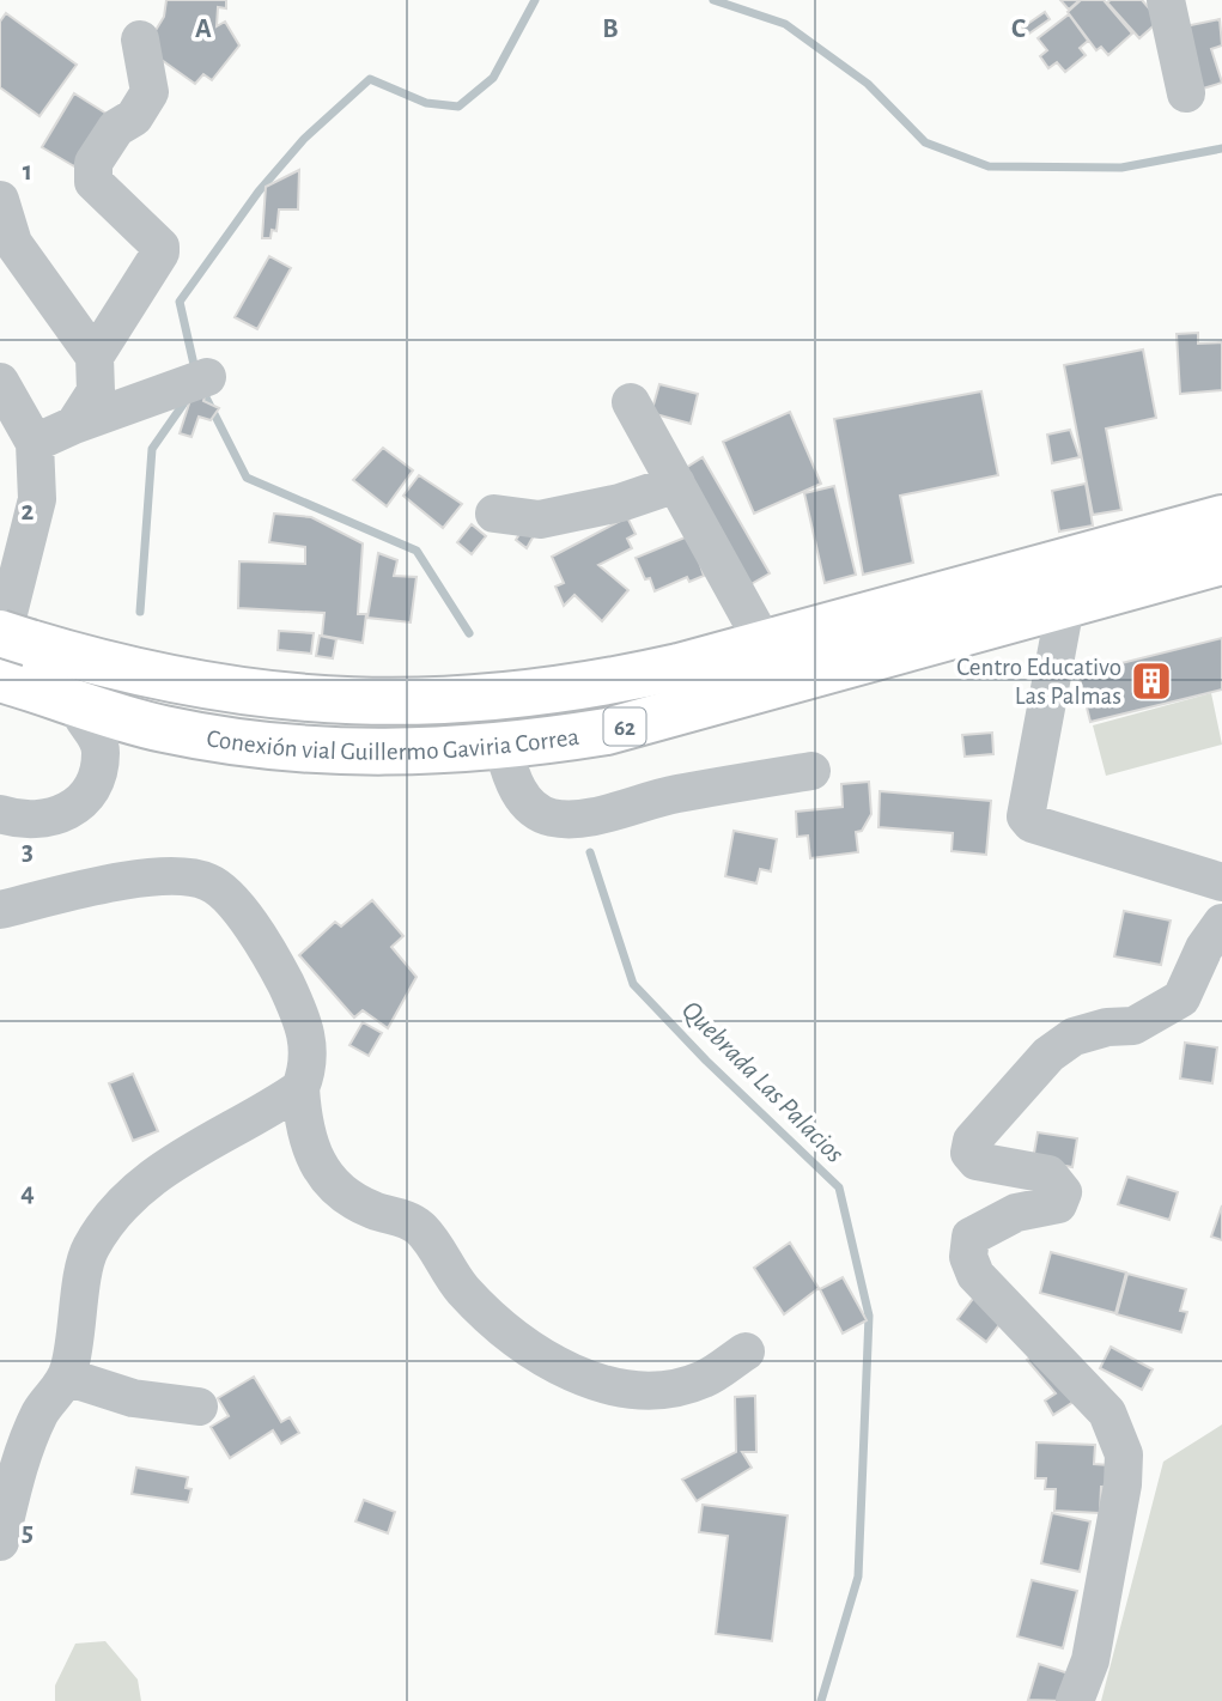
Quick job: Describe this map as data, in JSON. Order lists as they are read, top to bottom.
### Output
{
  "streets": {
    "highway": ["62", "Conexión vial Guillermo Gaviria Correa"]
  },
  "water": ["Quebrada Las Palacios"],
  "places": {
    "building": ["Centro Educativo Las Palmas"]
  },
  "grid": {
    "columns": ["A", "B", "C"],
    "rows": [
      "1",
      "2",
      "3",
      "4",
      "5"
    ]
  }
}
